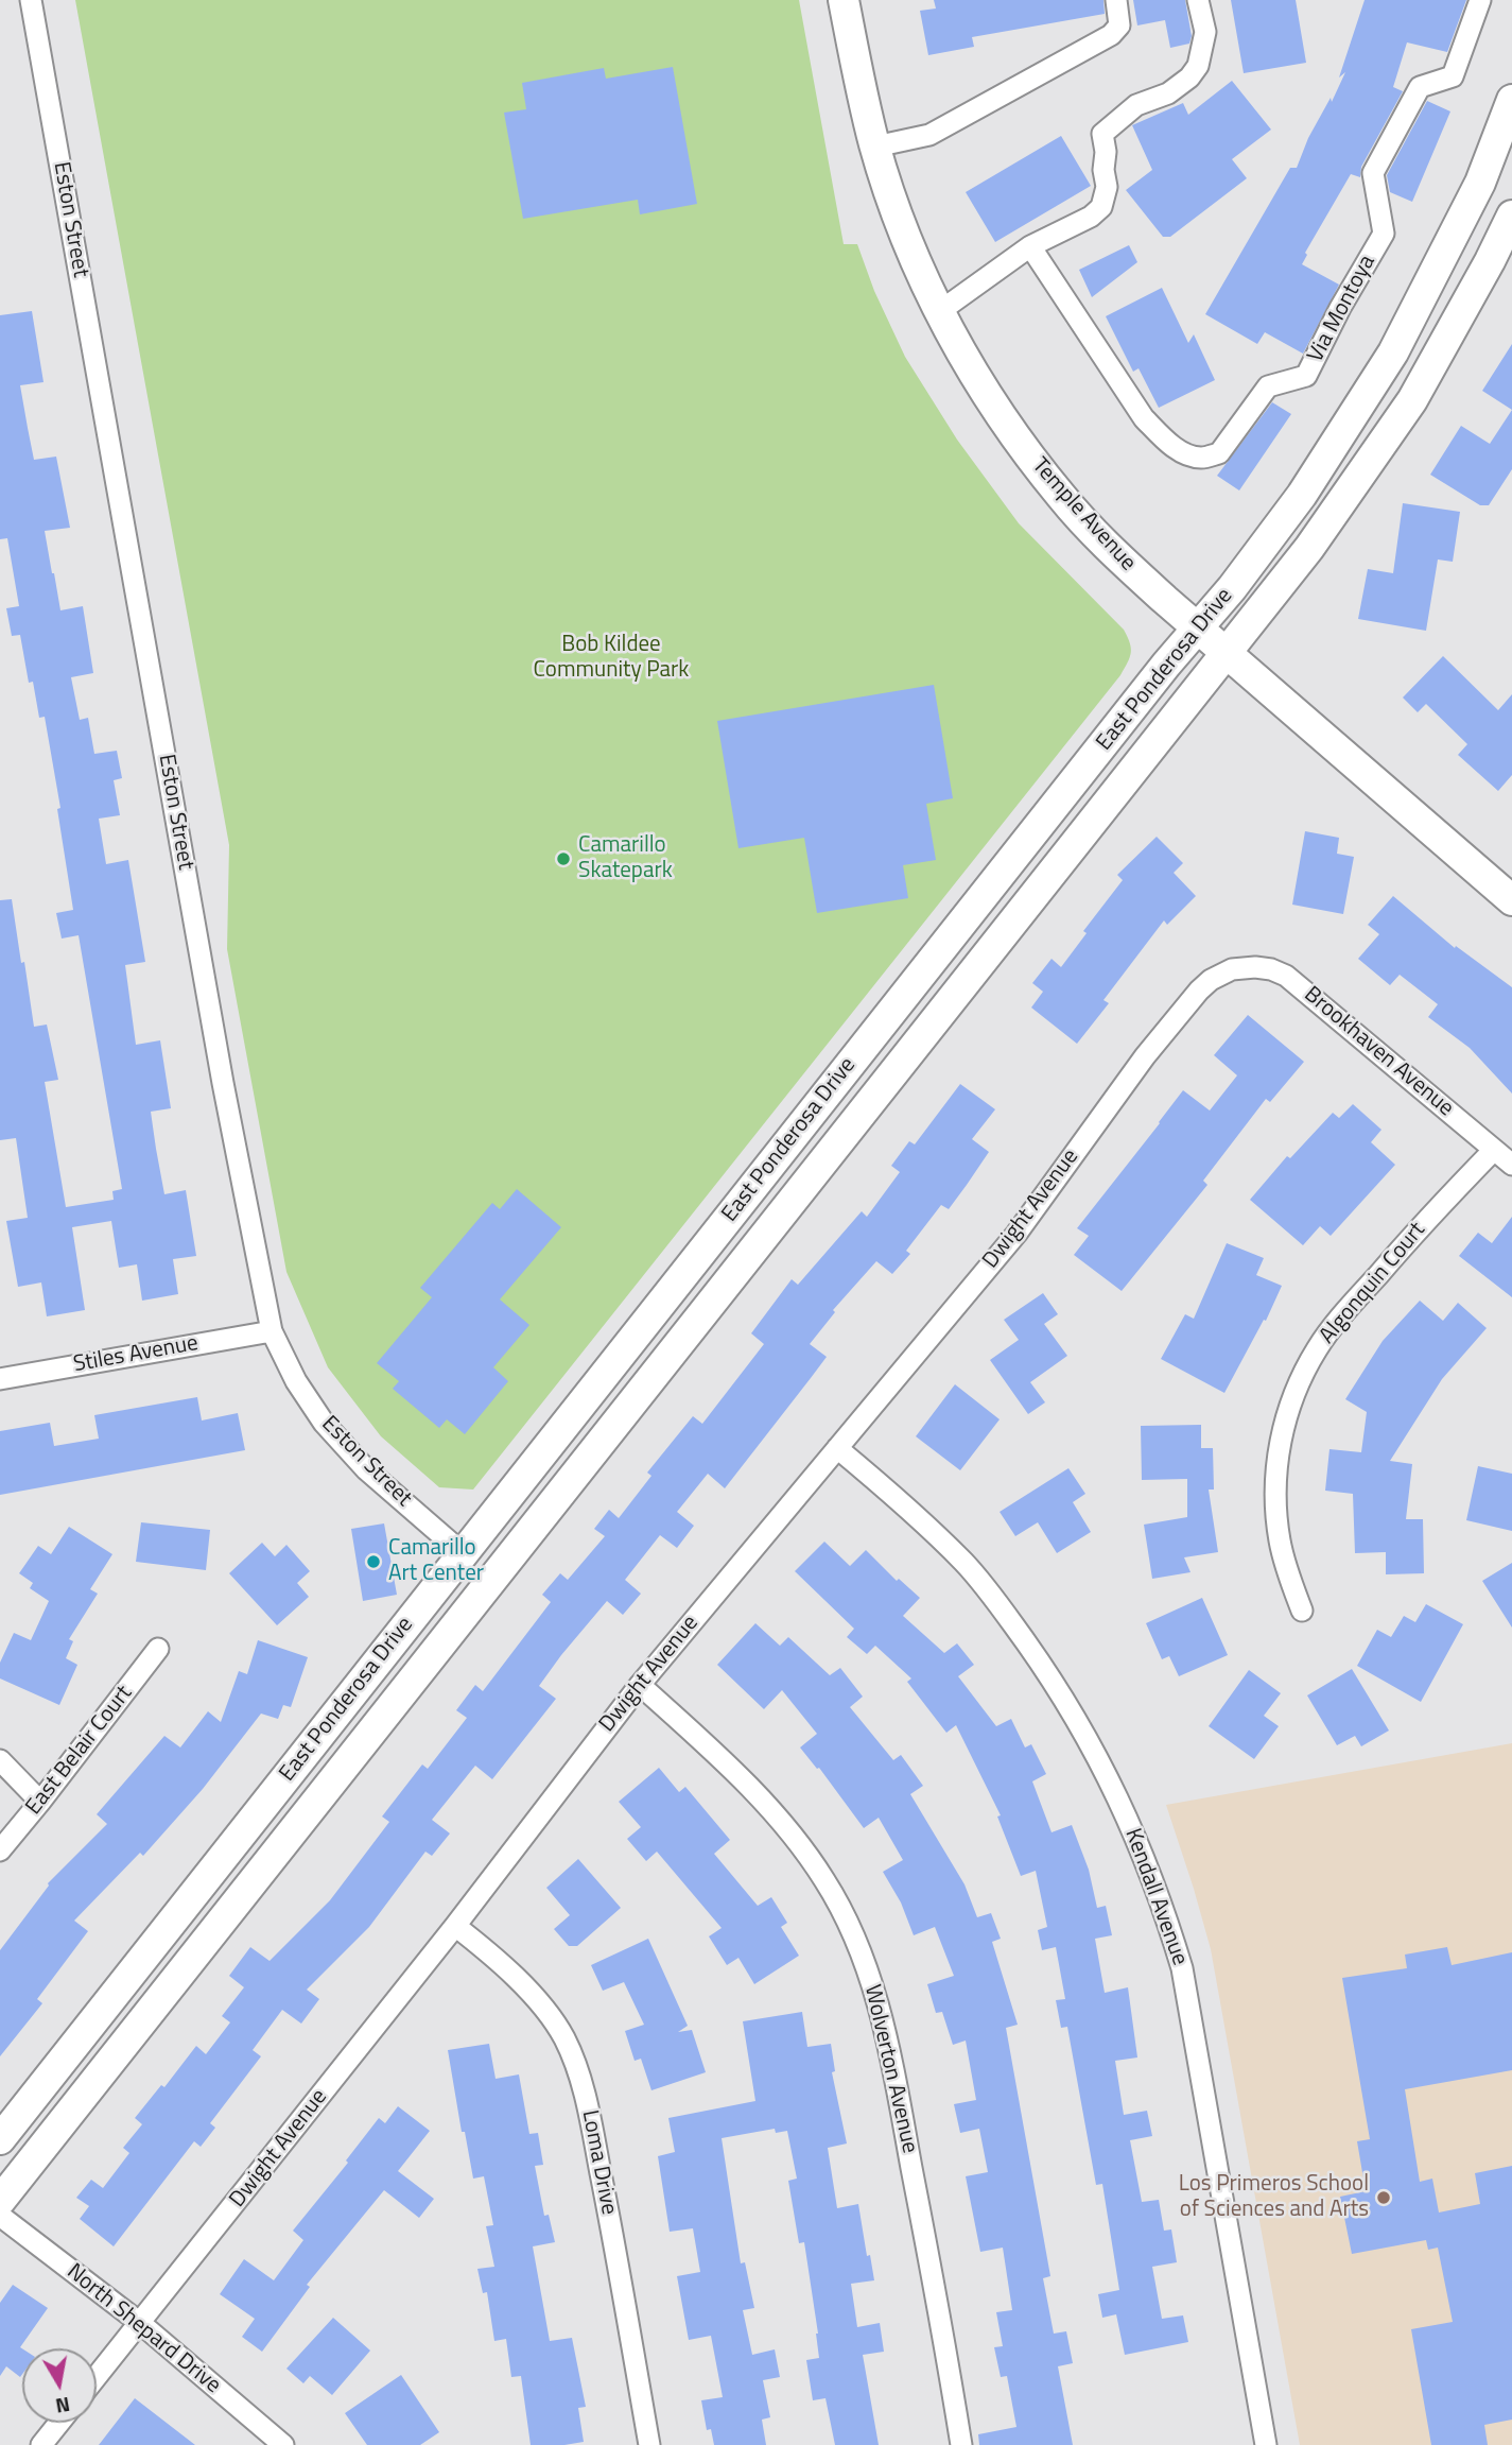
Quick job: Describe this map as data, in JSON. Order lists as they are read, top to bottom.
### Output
{
  "streets": {
    "main road": ["Temple Avenue", "East Ponderosa Drive"],
    "street": [
      "Eston Street",
      "Via Montoya",
      "Brookhaven Avenue",
      "Dwight Avenue",
      "Algonquin Court",
      "Stiles Avenue",
      "East Belair Court",
      "Kendall Avenue",
      "Wolverton Avenue",
      "Loma Drive",
      "North Shepard Drive"
    ]
  },
  "crossings": [
    ["Eston Street", "East Ponderosa Drive"],
    ["Eston Street", "Stiles Avenue"],
    ["Temple Avenue", "East Ponderosa Drive"],
    ["Brookhaven Avenue", "Dwight Avenue"],
    ["Brookhaven Avenue", "Algonquin Court"],
    ["Dwight Avenue", "Kendall Avenue"],
    ["Dwight Avenue", "Wolverton Avenue"],
    ["Dwight Avenue", "Loma Drive"],
    ["Dwight Avenue", "North Shepard Drive"]
  ],
  "parks": ["Bob Kildee Community Park"],
  "places": ["Camarillo Skatepark", "Camarillo Art Center", "Los Primeros School of Sciences and Arts"],
  "north": "bottom"
}
